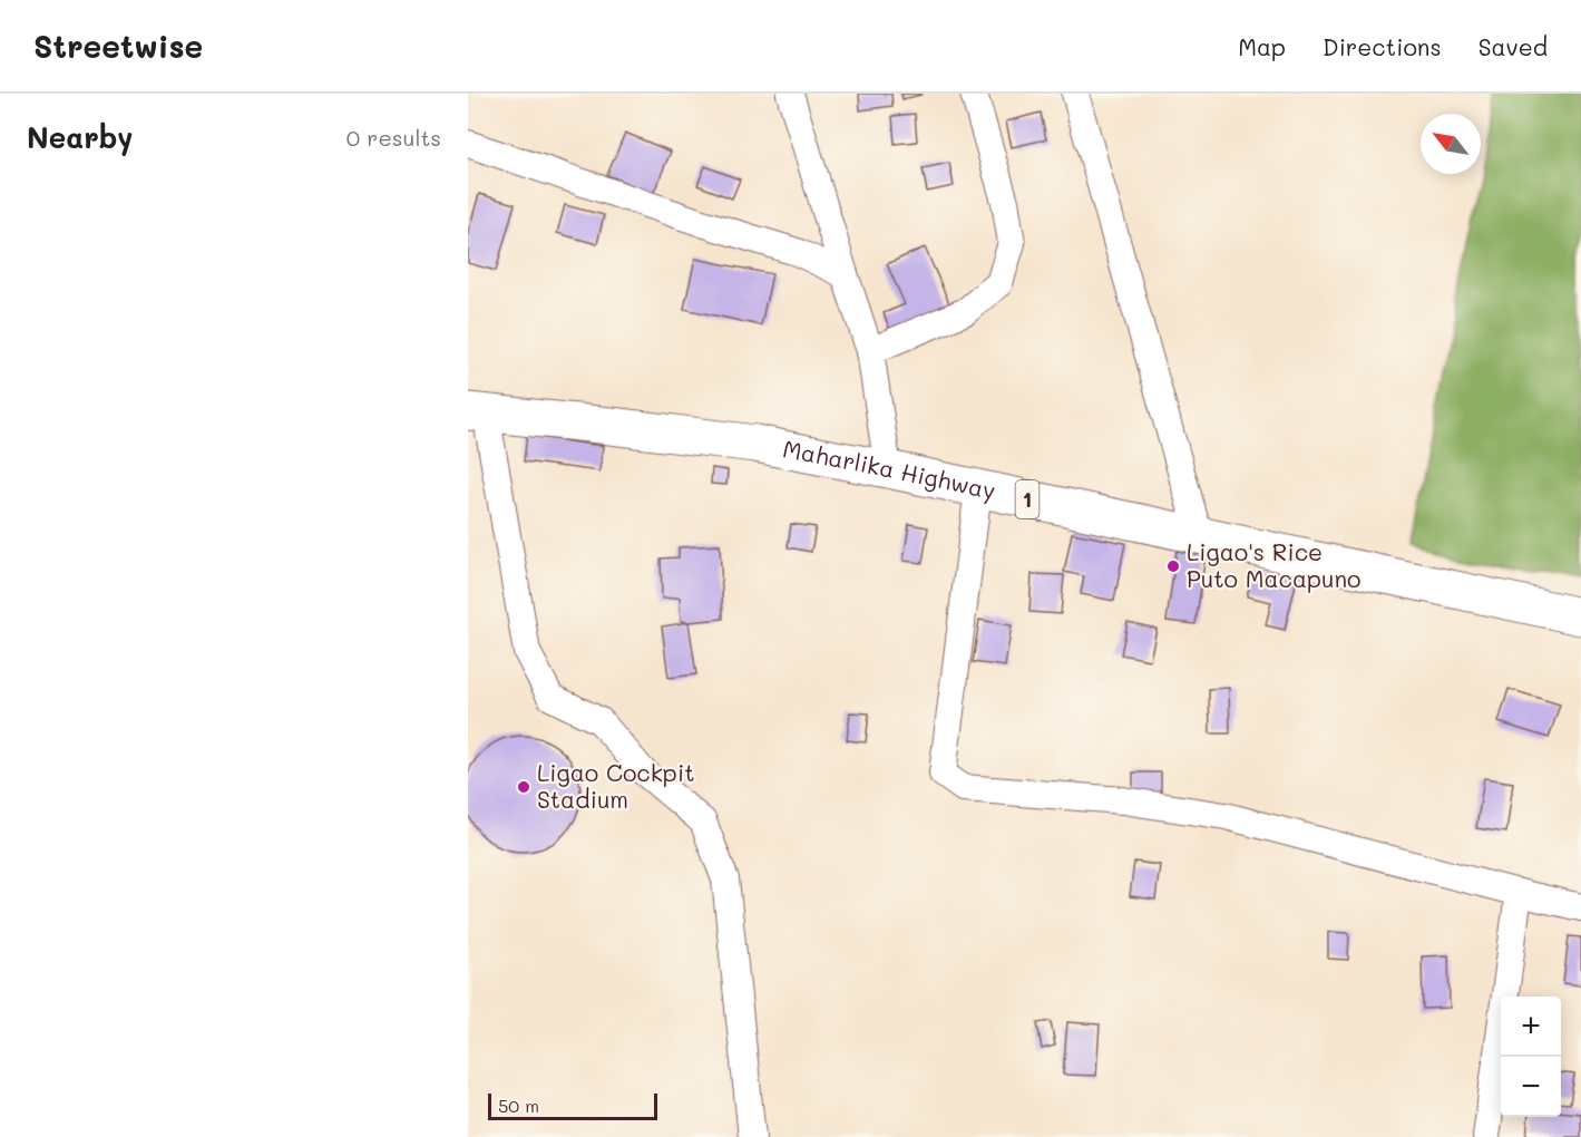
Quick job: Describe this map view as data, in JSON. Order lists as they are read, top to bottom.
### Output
{
  "streets": {
    "highway": ["Maharlika Highway", "1"]
  },
  "places": ["Ligao's Rice Puto Macapuno", "Ligao Cockpit Stadium"],
  "scale_bar": "50 m",
  "north": "top left",
  "page": {
    "header": "Streetwise",
    "nav": ["Map", "Directions", "Saved"],
    "heading": ["Nearby", "0 results"],
    "map_buttons": ["+", "−"],
    "scale": "50 m"
  }
}
